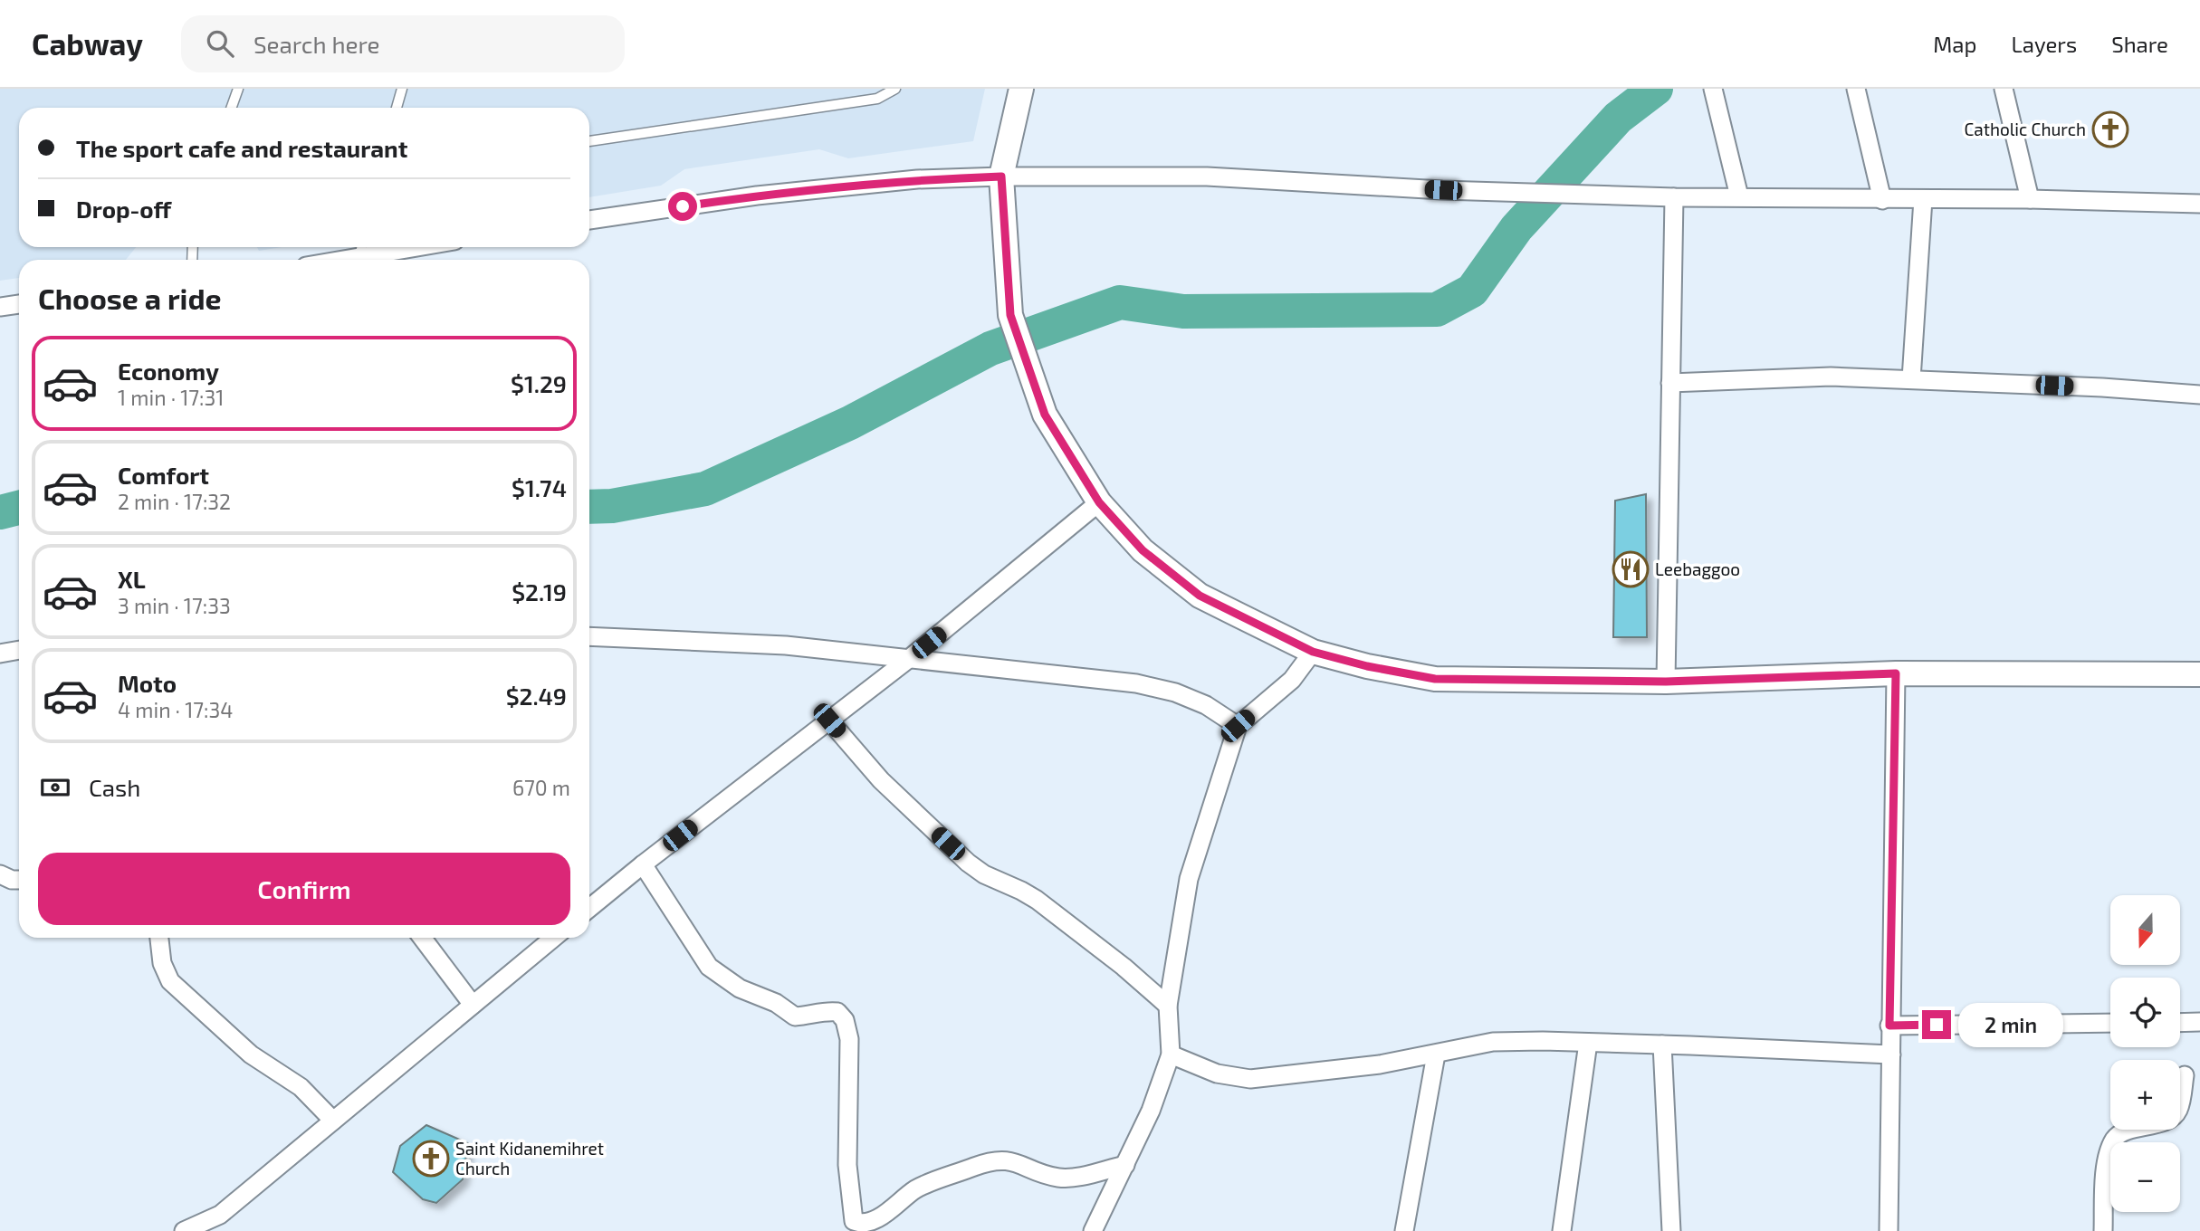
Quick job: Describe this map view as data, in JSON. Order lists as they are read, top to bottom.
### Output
{
  "places": {
    "church": ["Catholic Church", "Saint Kidanemihret Church"],
    "restaurant": ["Leebaggoo"]
  },
  "north": "bottom",
  "page": {
    "header": "Cabway",
    "search": "Search here",
    "nav": ["Map", "Layers", "Share"],
    "banner": ["The sport cafe and restaurant", "Drop-off"],
    "heading": "Choose a ride",
    "list": [
      {
        "name": "Economy",
        "note": "1 min · 17:31",
        "value": "$1.29"
      },
      {
        "name": "Comfort",
        "note": "2 min · 17:32",
        "value": "$1.74"
      },
      {
        "name": "XL",
        "note": "3 min · 17:33",
        "value": "$2.19"
      },
      {
        "name": "Moto",
        "note": "4 min · 17:34",
        "value": "$2.49"
      }
    ],
    "pay": ["Cash", "670 m"],
    "buttons": "Confirm",
    "map_buttons": ["+", "−"],
    "bubble": "2 min"
  }
}
